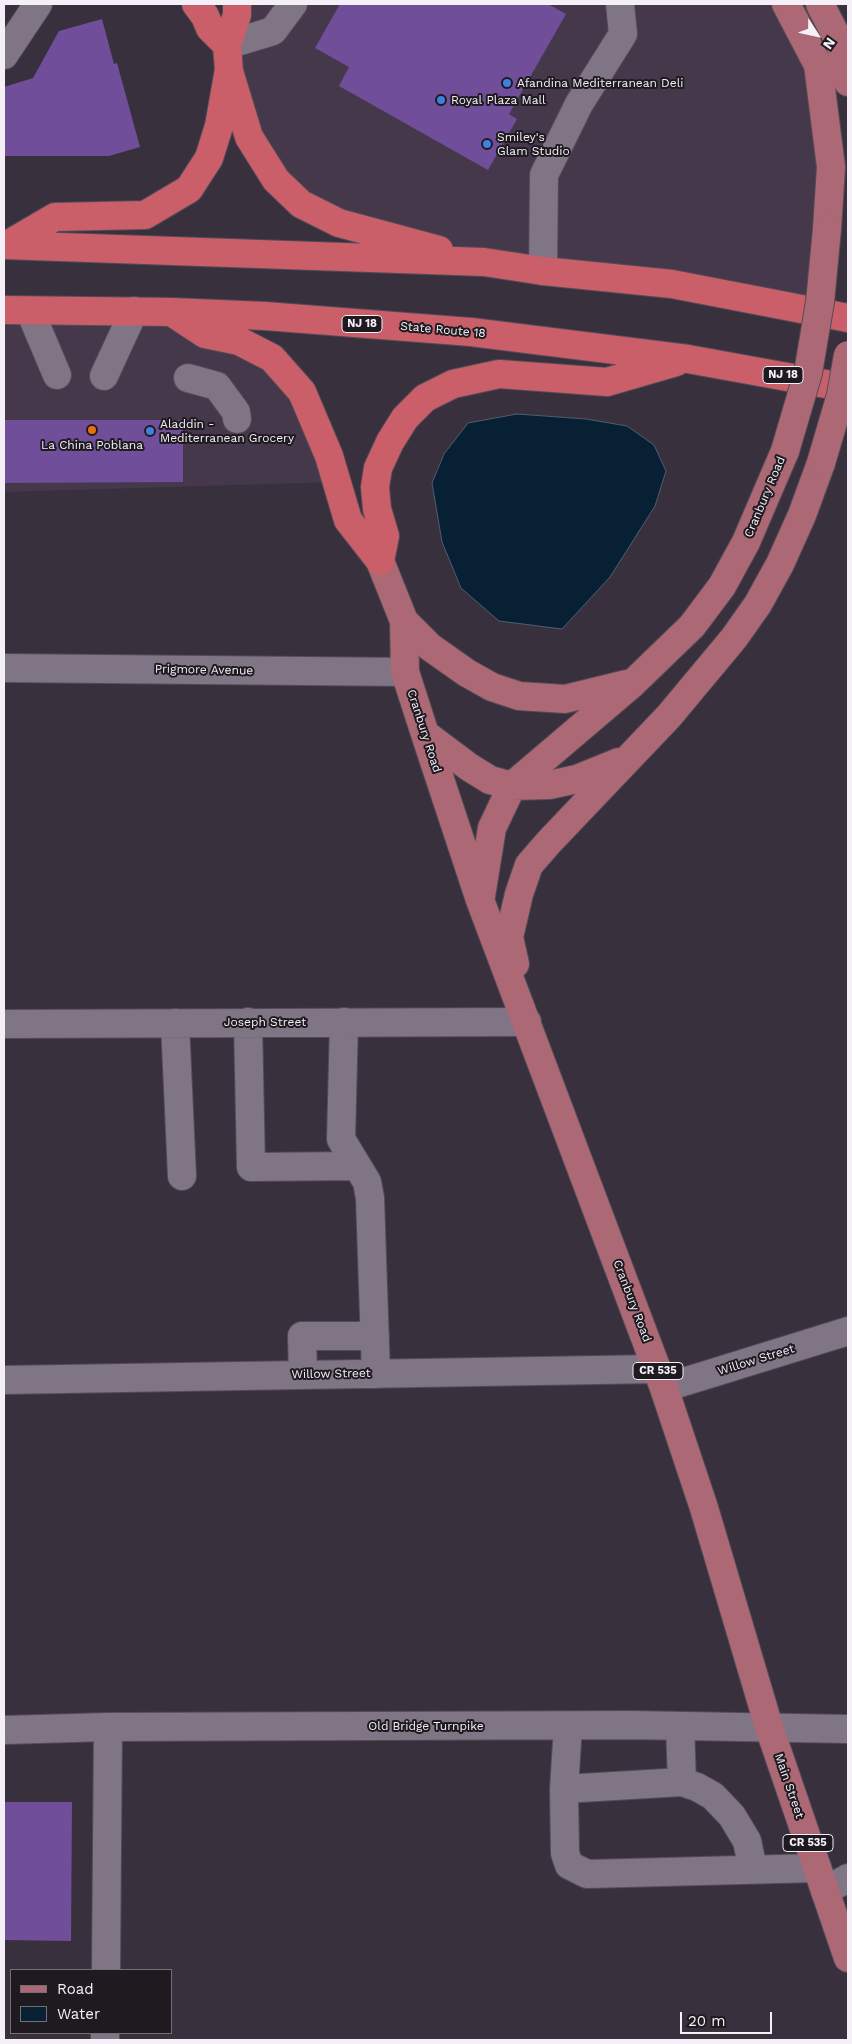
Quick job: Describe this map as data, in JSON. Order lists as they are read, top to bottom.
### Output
{
  "streets": {
    "highway": ["NJ 18", "State Route 18"],
    "main road": ["Cranbury Road", "CR 535", "Main Street"],
    "street": [
      "Prigmore Avenue",
      "Joseph Street",
      "Willow Street",
      "Old Bridge Turnpike"
    ]
  },
  "crossings": [
    ["Cranbury Road", "Prigmore Avenue"],
    ["Cranbury Road", "Joseph Street"],
    ["Cranbury Road", "Willow Street"],
    ["Cranbury Road", "Old Bridge Turnpike"],
    ["Cranbury Road", "Main Street"],
    ["Old Bridge Turnpike", "Main Street"]
  ],
  "places": [
    "Afandina Mediterranean Deli",
    "Royal Plaza Mall",
    "Smiley's Glam Studio",
    "La China Poblana",
    "Aladdin - Mediterranean Grocery"
  ],
  "legend": ["Road", "Water"],
  "scale_bar": "20 m",
  "north": "bottom right"
}
